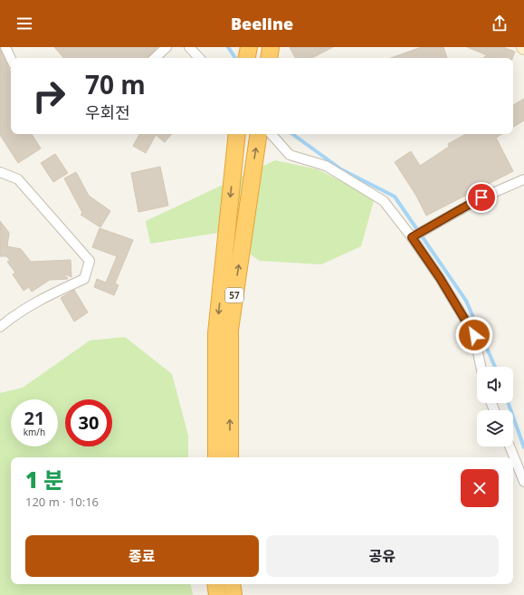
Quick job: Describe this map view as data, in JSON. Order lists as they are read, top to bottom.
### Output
{
  "streets": {
    "highway": ["57"]
  },
  "page": {
    "header": "Beeline",
    "turn": ["70 m", "우회전"],
    "speed": "21 km/h",
    "limit": "30",
    "heading": ["1 분", "120 m · 10:16"],
    "buttons": ["종료", "공유"]
  }
}
